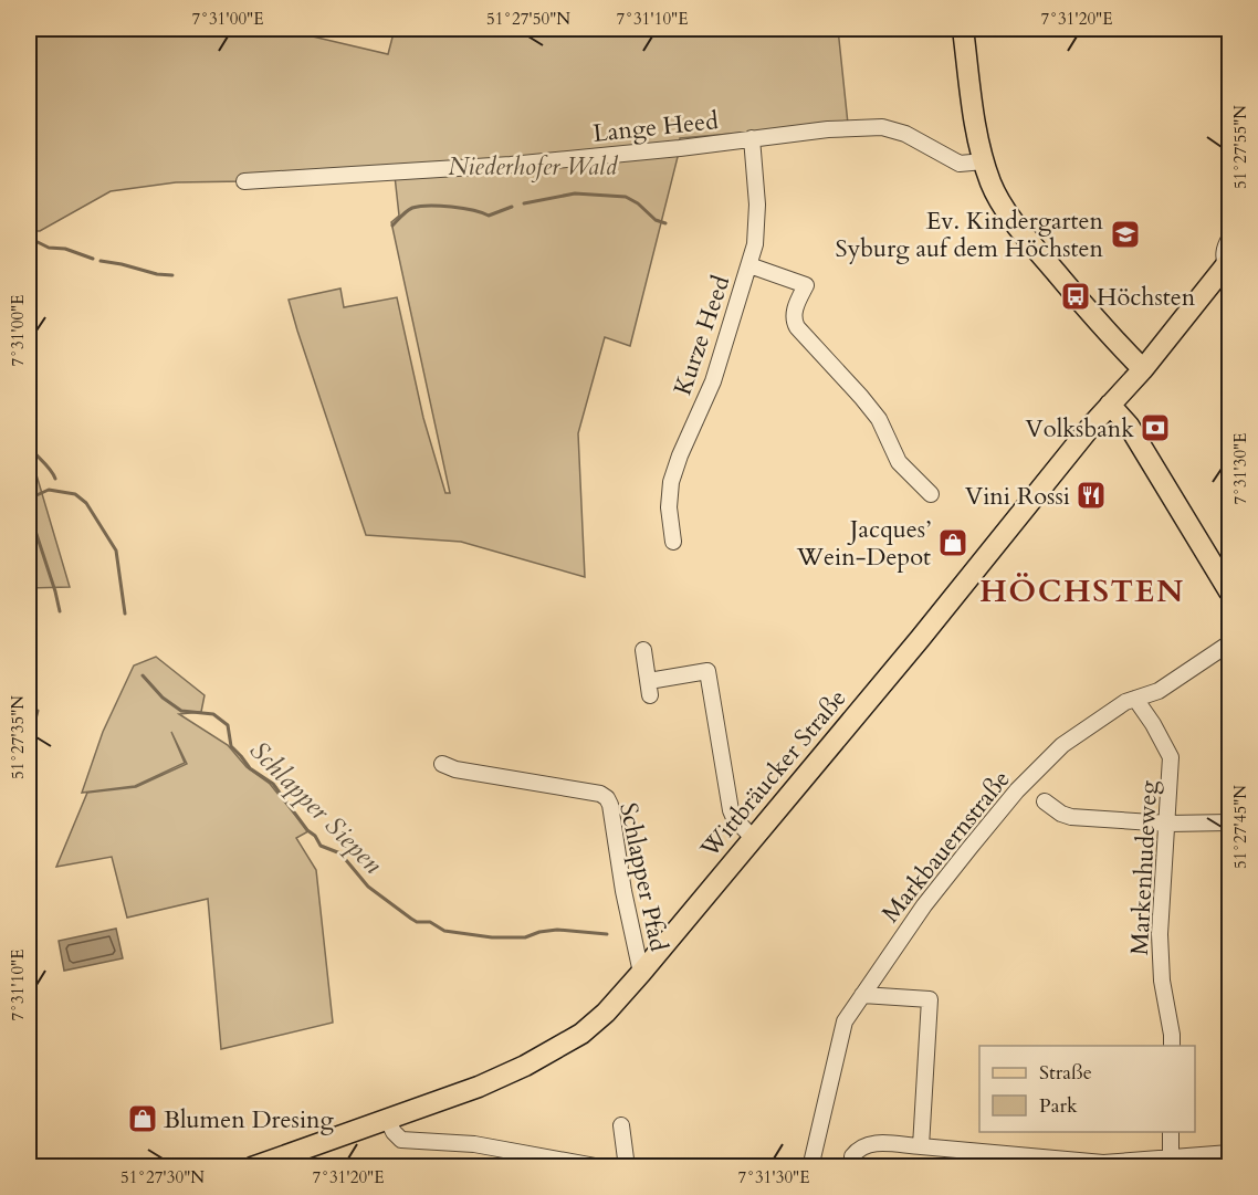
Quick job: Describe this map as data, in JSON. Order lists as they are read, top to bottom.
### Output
{
  "streets": {
    "main road": ["Wittbräucker Straße"],
    "street": [
      "Lange Heed",
      "Kurze Heed",
      "Markbauernstraße",
      "Markenhudeweg",
      "Schlapper Pfad"
    ]
  },
  "crossings": [
    ["Lange Heed", "Kurze Heed"],
    ["Wittbräucker Straße", "Schlapper Pfad"],
    ["Markbauernstraße", "Markenhudeweg"]
  ],
  "districts": ["HÖCHSTEN"],
  "water": ["Schlapper Siepen"],
  "parks": ["Niederhofer Wald"],
  "places": {
    "school or university": ["Ev. Kindergarten Syburg auf dem Höchsten"],
    "bus stop": ["Höchsten"],
    "bank": ["Volksbank"],
    "restaurant": ["Vini Rossi"],
    "shop": ["Jacques’ Wein-Depot", "Blumen Dresing"]
  },
  "legend": ["Straße", "Park"],
  "coordinates": [
    "7°31'00\"E",
    "51°27'50\"N",
    "7°31'10\"E",
    "7°31'20\"E",
    "51°27'55\"N",
    "7°31'30\"E",
    "51°27'35\"N",
    "51°27'45\"N",
    "51°27'30\"N"
  ]
}
